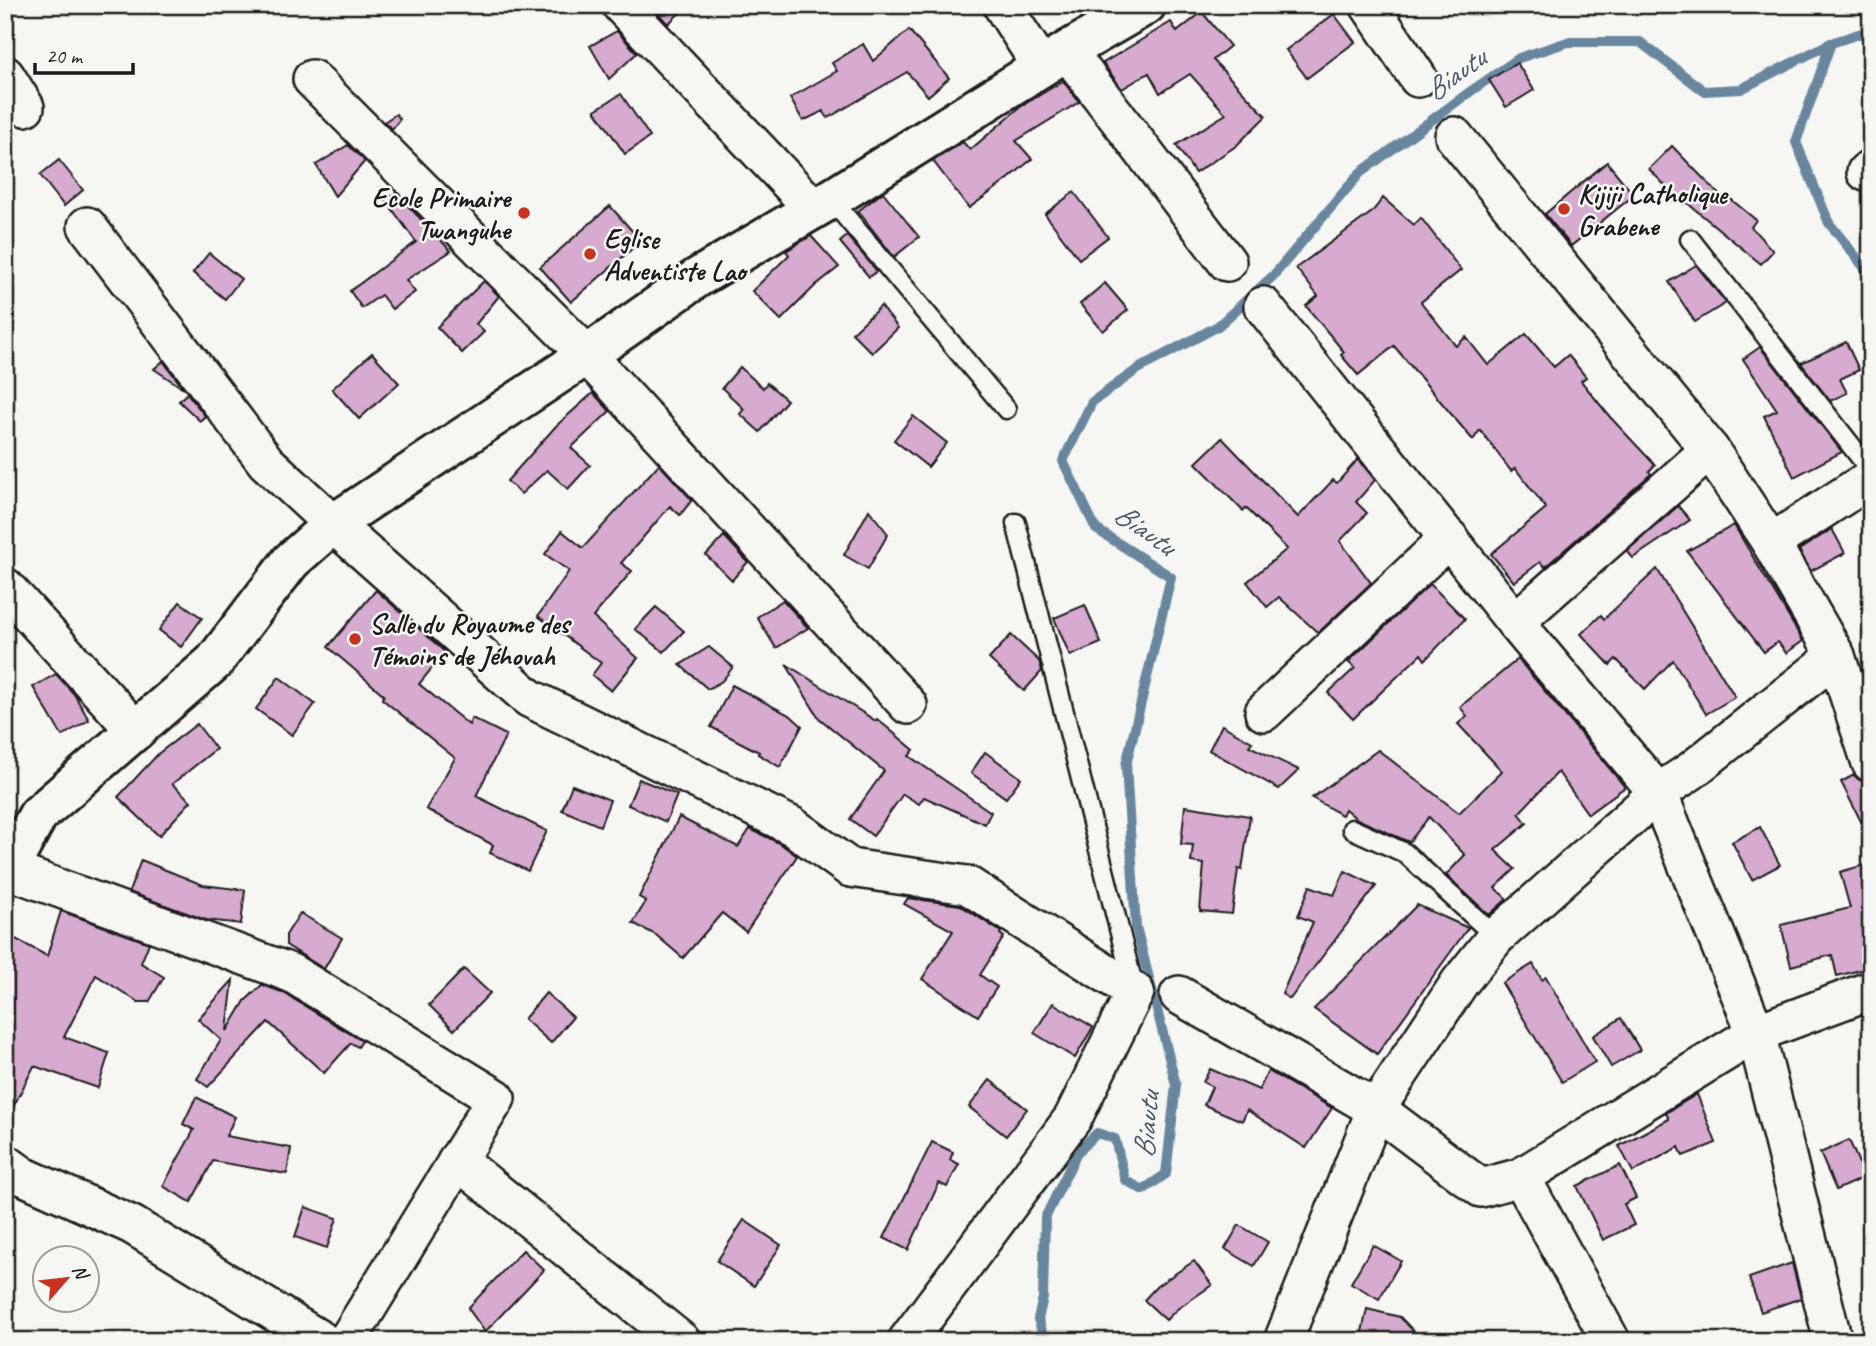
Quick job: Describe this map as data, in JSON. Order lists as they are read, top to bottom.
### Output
{
  "water": ["Biautu"],
  "places": [
    "Kijiji Catholique Grabene",
    "Ecole Primaire Twanguhe",
    "Eglise Adventiste Lao",
    "Salle du Royaume des Témoins de Jéhovah"
  ],
  "scale_bar": "20 m",
  "north": "top right"
}
